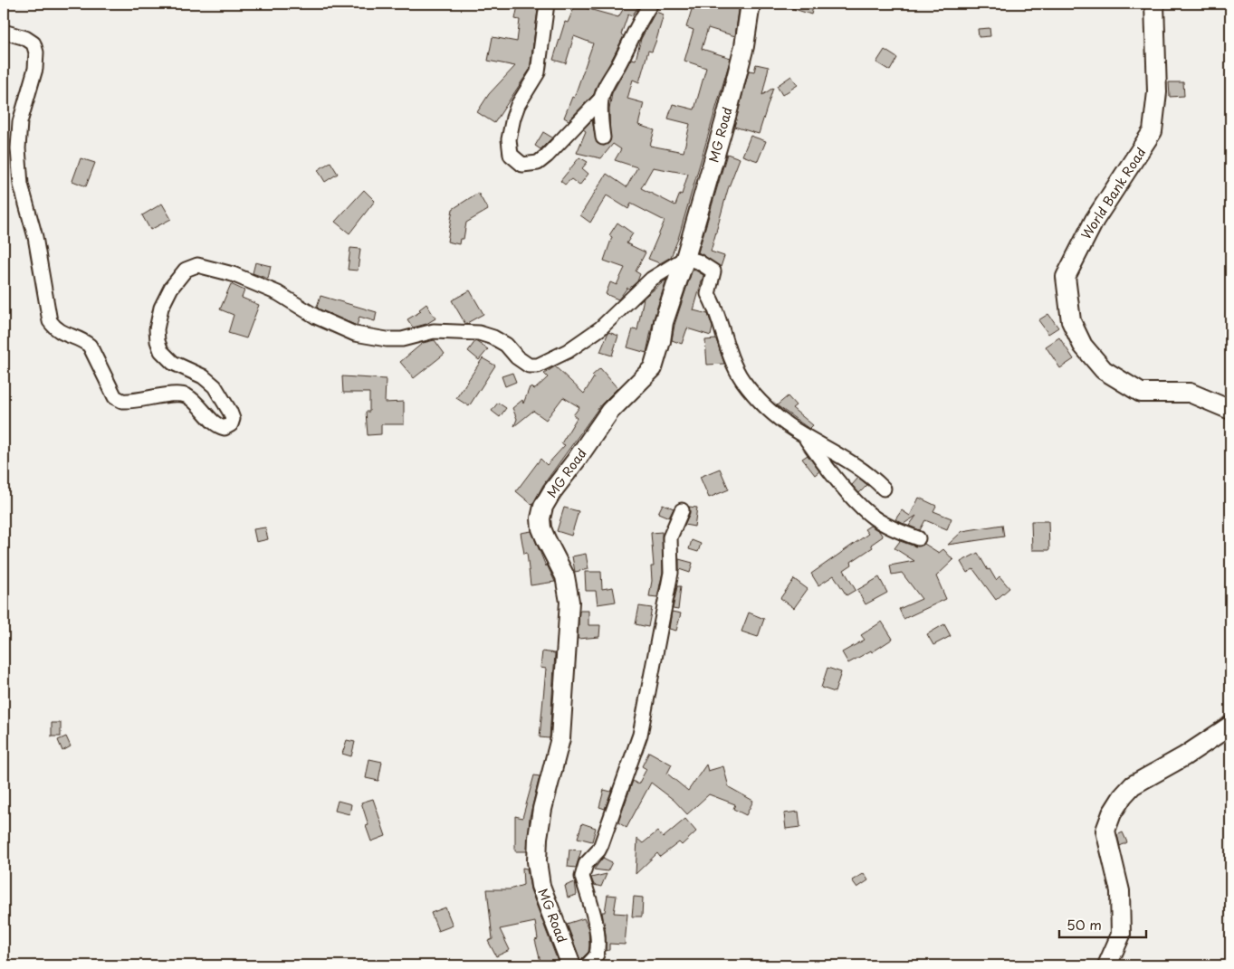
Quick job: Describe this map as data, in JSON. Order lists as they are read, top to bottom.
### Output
{
  "streets": {
    "main road": ["MG Road", "World Bank Road"]
  },
  "scale_bar": "50 m"
}
